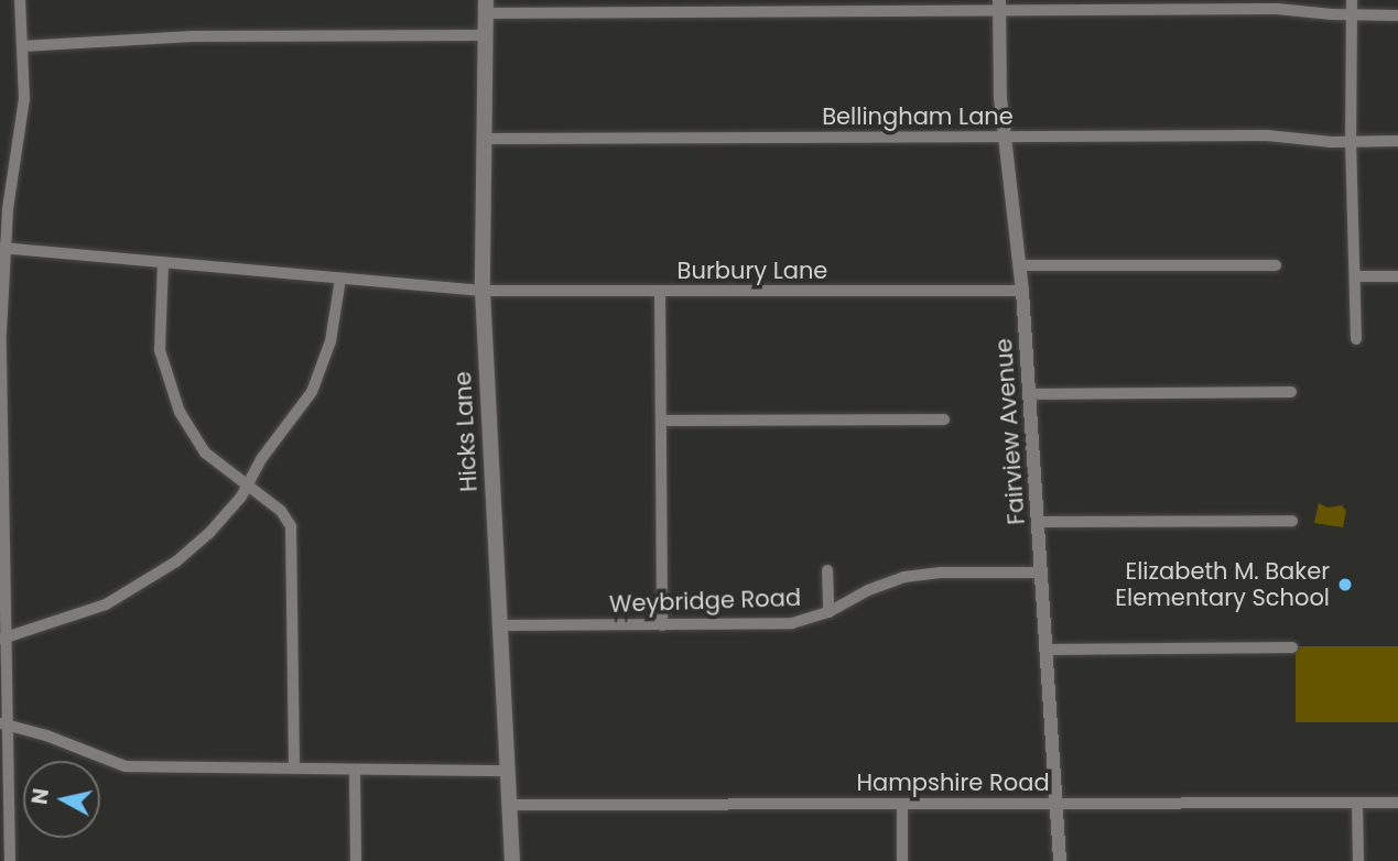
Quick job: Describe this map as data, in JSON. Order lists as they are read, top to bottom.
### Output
{
  "streets": {
    "main road": ["Hicks Lane"],
    "street": [
      "Bellingham Lane",
      "Burbury Lane",
      "Fairview Avenue",
      "Weybridge Road",
      "Hampshire Road"
    ]
  },
  "crossings": [
    ["Bellingham Lane", "Hicks Lane"],
    ["Bellingham Lane", "Fairview Avenue"],
    ["Burbury Lane", "Hicks Lane"],
    ["Burbury Lane", "Fairview Avenue"],
    ["Hicks Lane", "Weybridge Road"],
    ["Hicks Lane", "Hampshire Road"],
    ["Fairview Avenue", "Weybridge Road"],
    ["Fairview Avenue", "Hampshire Road"]
  ],
  "places": ["Elizabeth M. Baker Elementary School"],
  "north": "left"
}
